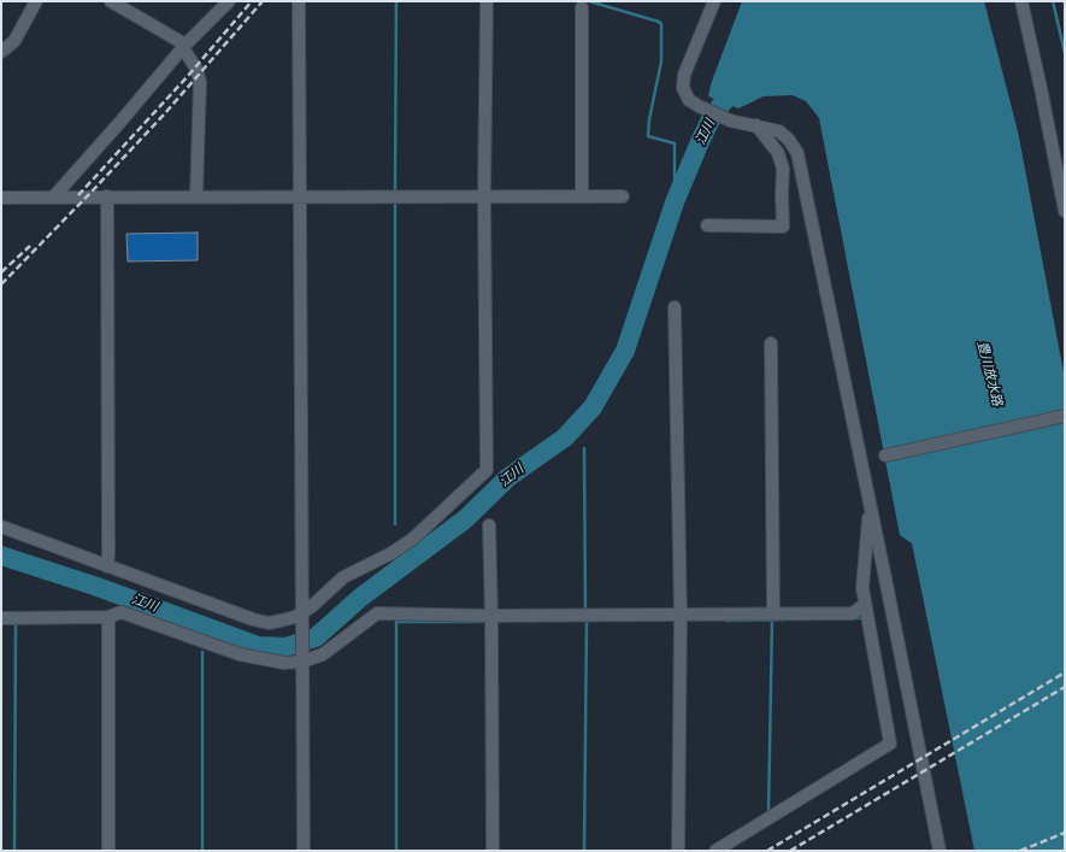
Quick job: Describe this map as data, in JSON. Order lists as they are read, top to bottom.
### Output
{
  "water": ["江川", "豊川放水路"]
}
